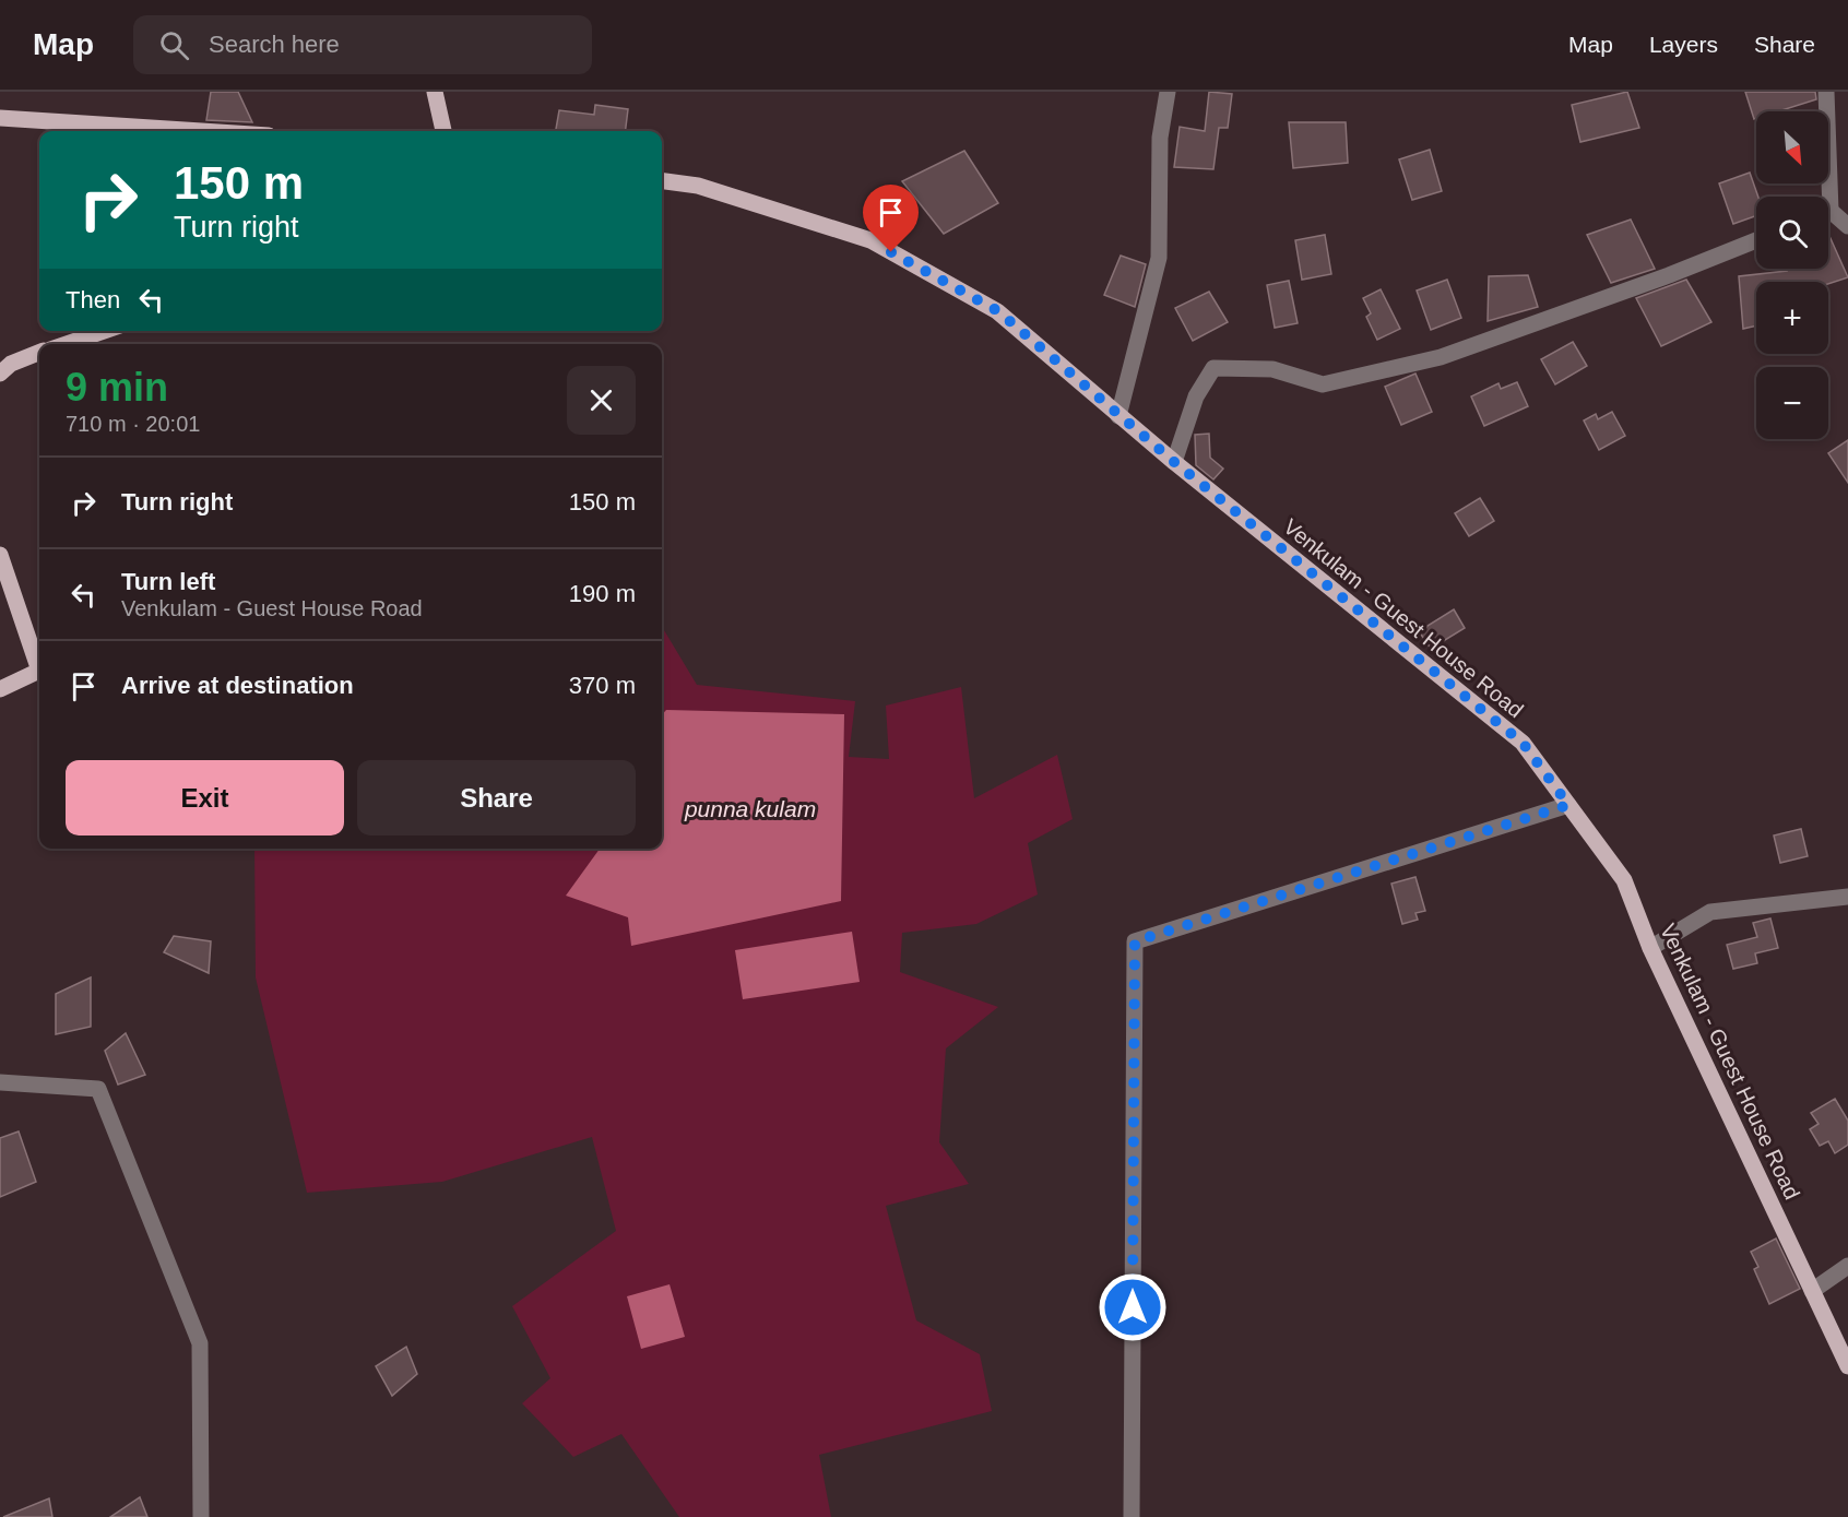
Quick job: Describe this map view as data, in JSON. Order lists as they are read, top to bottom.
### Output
{
  "streets": {
    "main road": ["Venkulam - Guest House Road"]
  },
  "water": ["punna kulam"],
  "north": "bottom right",
  "page": {
    "header": "Map",
    "search": "Search here",
    "nav": ["Map", "Layers", "Share"],
    "map_buttons": ["+", "−"],
    "turn": ["150 m", "Turn right"],
    "then": "Then",
    "heading": ["9 min", "710 m · 20:01"],
    "list": [
      {
        "name": "Turn right",
        "value": "150 m"
      },
      {
        "name": "Turn left",
        "note": "Venkulam - Guest House Road",
        "value": "190 m"
      },
      {
        "name": "Arrive at destination",
        "value": "370 m"
      }
    ],
    "buttons": ["Exit", "Share"]
  }
}
